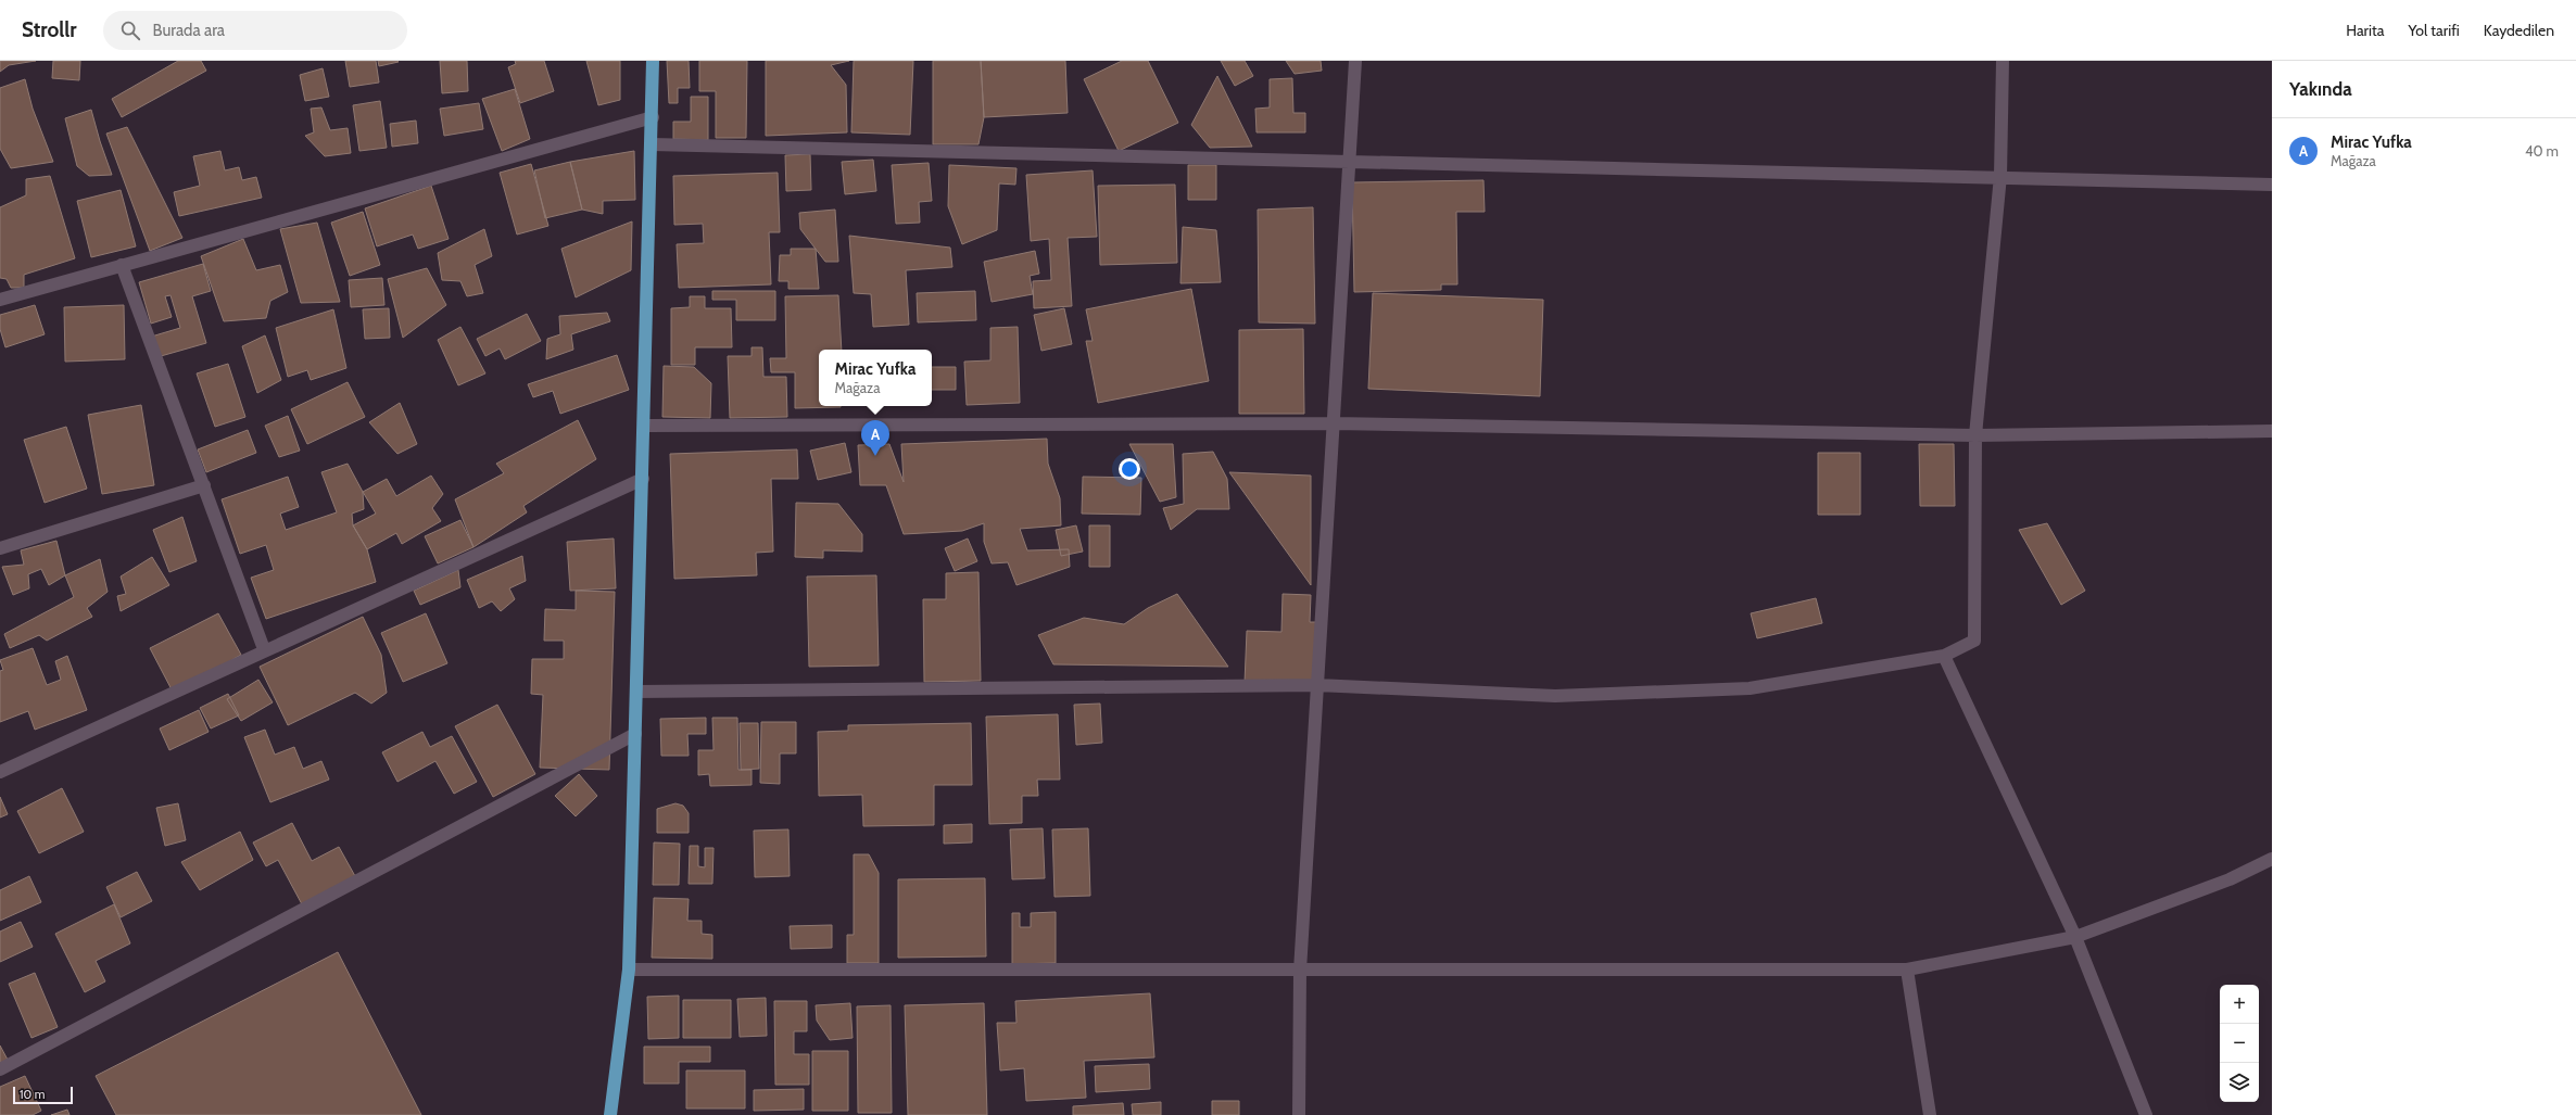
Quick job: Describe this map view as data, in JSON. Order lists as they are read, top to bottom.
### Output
{
  "scale_bar": "10 m",
  "page": {
    "header": "Strollr",
    "search": "Burada ara",
    "nav": ["Harita", "Yol tarifi", "Kaydedilen"],
    "heading": "Yakında",
    "list": [
      {
        "mark": "A",
        "name": "Mirac Yufka",
        "note": "Mağaza",
        "value": "40 m"
      }
    ],
    "popup": ["Mirac Yufka", "Mağaza"],
    "pins": "A",
    "map_buttons": ["+", "−"],
    "scale": "10 m"
  }
}
